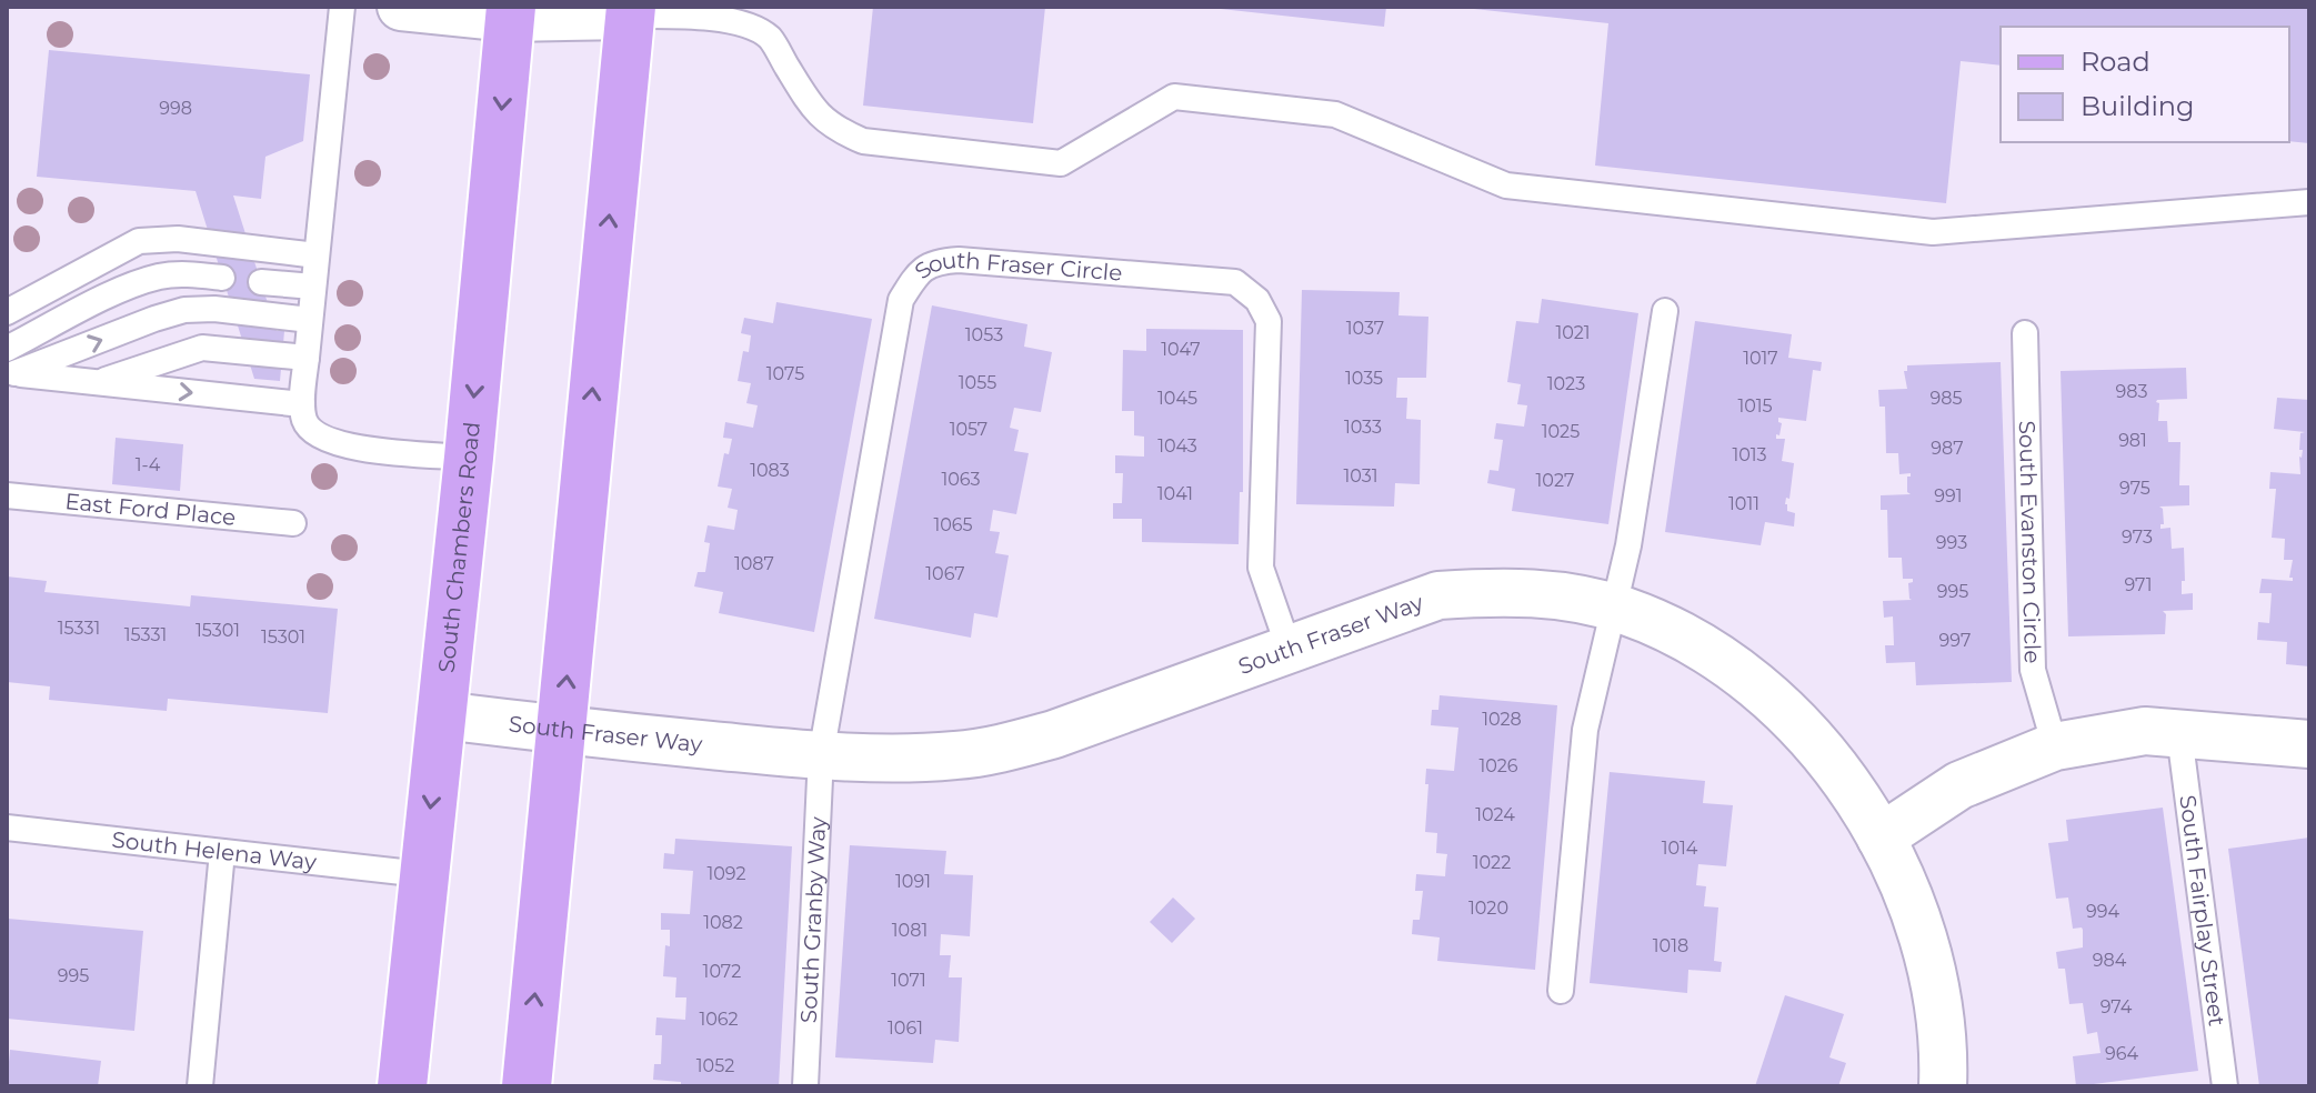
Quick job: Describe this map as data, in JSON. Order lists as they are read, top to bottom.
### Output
{
  "streets": {
    "main road": ["South Chambers Road"],
    "street": ["South Fraser Way"],
    "lane": [
      "South Fraser Circle",
      "East Ford Place",
      "South Evanston Circle",
      "South Helena Way",
      "South Fairplay Street",
      "South Granby Way"
    ]
  },
  "crossings": [
    ["South Fraser Circle", "South Fraser Way"],
    ["South Fraser Circle", "South Granby Way"],
    ["South Chambers Road", "South Fraser Way"],
    ["South Chambers Road", "South Helena Way"],
    ["South Fraser Way", "South Granby Way"]
  ],
  "house_numbers": [
    "998",
    "1037",
    "1021",
    "1053",
    "1047",
    "1017",
    "1075",
    "1035",
    "1055",
    "1023",
    "983",
    "1045",
    "985",
    "1015",
    "1033",
    "1057",
    "1025",
    "981",
    "1043",
    "987",
    "1013",
    "1-4",
    "1083",
    "1031",
    "1063",
    "1027",
    "975",
    "1041",
    "991",
    "1011",
    "1065",
    "973",
    "993",
    "1087",
    "1067",
    "971",
    "995",
    "15331",
    "15301",
    "15331",
    "15301",
    "997",
    "1028",
    "1026",
    "1024",
    "1014",
    "1022",
    "1092",
    "1091",
    "1020",
    "994",
    "1082",
    "1081",
    "1018",
    "984",
    "1072",
    "995",
    "1071",
    "974",
    "1062",
    "1061",
    "964",
    "1052"
  ],
  "legend": ["Road", "Building"]
}
